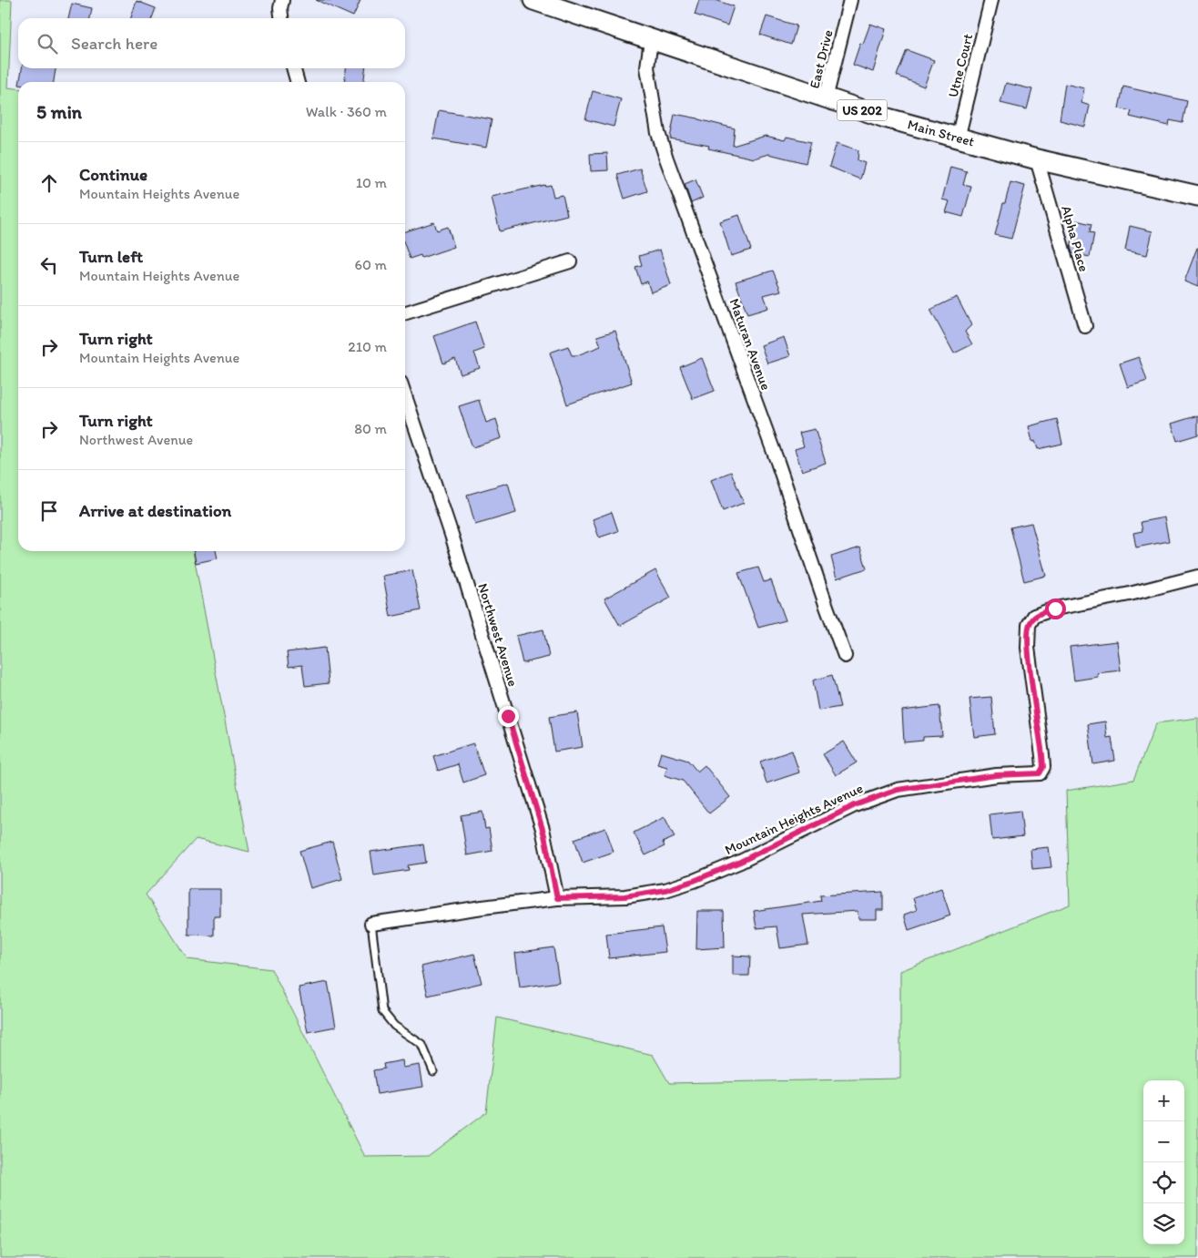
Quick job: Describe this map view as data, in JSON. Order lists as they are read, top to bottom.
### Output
{
  "streets": {
    "main road": ["US 202", "Main Street"],
    "street": [
      "East Drive",
      "Utne Court",
      "Alpha Place",
      "Maturan Avenue",
      "Northwest Avenue",
      "Mountain Heights Avenue"
    ]
  },
  "crossings": [
    ["East Drive", "Main Street"],
    ["Utne Court", "Main Street"],
    ["Main Street", "Alpha Place"],
    ["Main Street", "Maturan Avenue"],
    ["Northwest Avenue", "Mountain Heights Avenue"]
  ],
  "page": {
    "search": "Search here",
    "heading": ["5 min", "Walk · 360 m"],
    "list": [
      ["Continue", "Mountain Heights Avenue", "10 m"],
      ["Turn left", "Mountain Heights Avenue", "60 m"],
      ["Turn right", "Mountain Heights Avenue", "210 m"],
      ["Turn right", "Northwest Avenue", "80 m"],
      "Arrive at destination"
    ],
    "map_buttons": ["+", "−"]
  }
}
